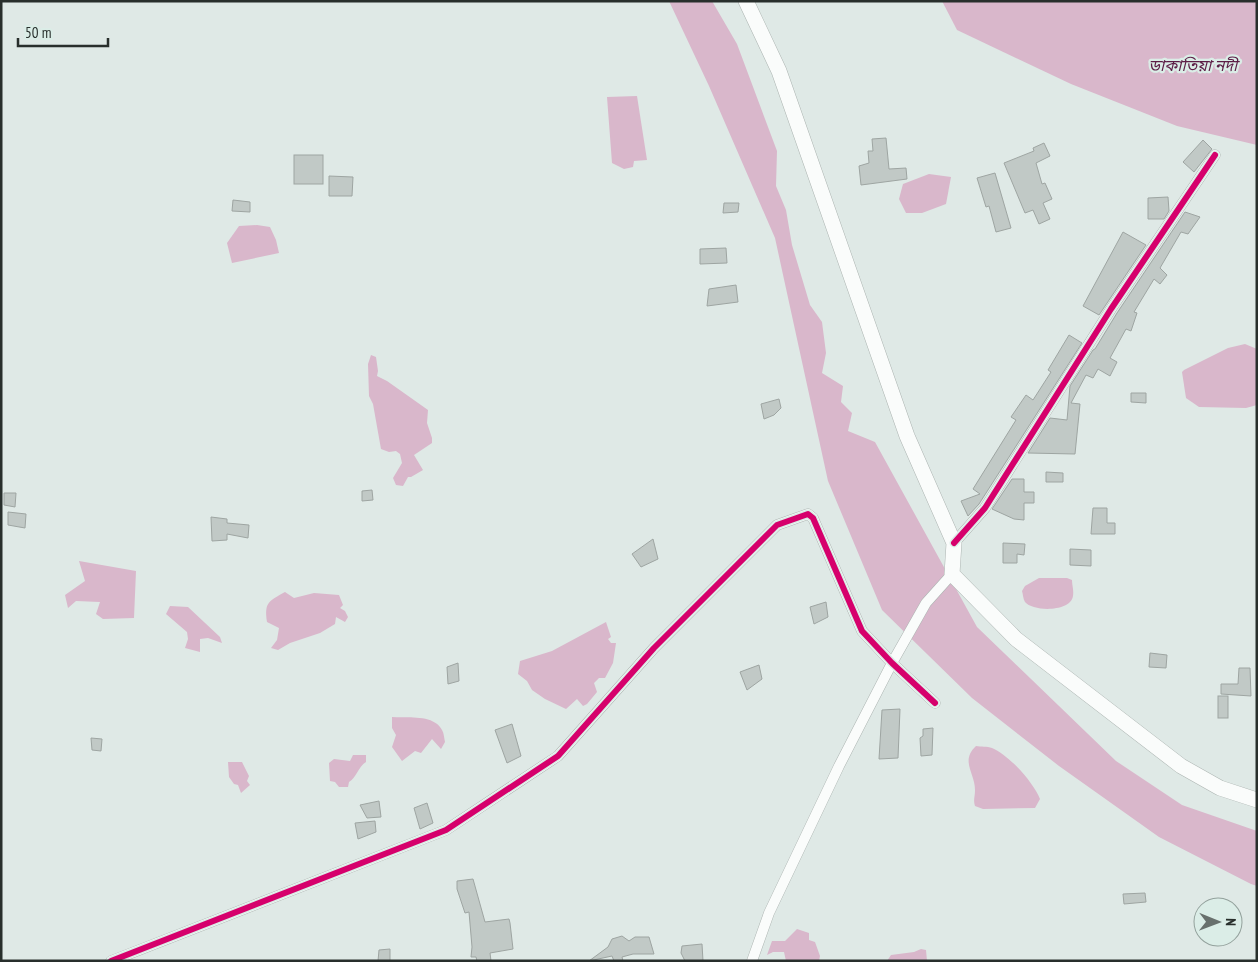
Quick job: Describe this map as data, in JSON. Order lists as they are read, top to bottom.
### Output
{
  "water": ["ডাকাতিয়া নদী"],
  "scale_bar": "50 m",
  "north": "right"
}
